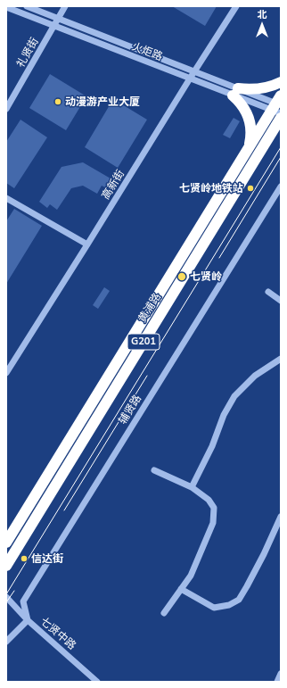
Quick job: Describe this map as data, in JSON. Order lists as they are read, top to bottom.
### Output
{
  "streets": {
    "highway": ["黄浦路", "G201"],
    "street": [
      "火炬路",
      "礼贤街",
      "高新街",
      "辅贤路",
      "七贤中路"
    ]
  },
  "crossings": [
    ["火炬路", "礼贤街"],
    ["火炬路", "高新街"],
    ["火炬路", "黄浦路"],
    ["辅贤路", "七贤中路"]
  ],
  "places": [
    "动漫游产业大厦",
    "七贤岭地铁站",
    "七贤岭",
    "信达街"
  ],
  "north": "top"
}
